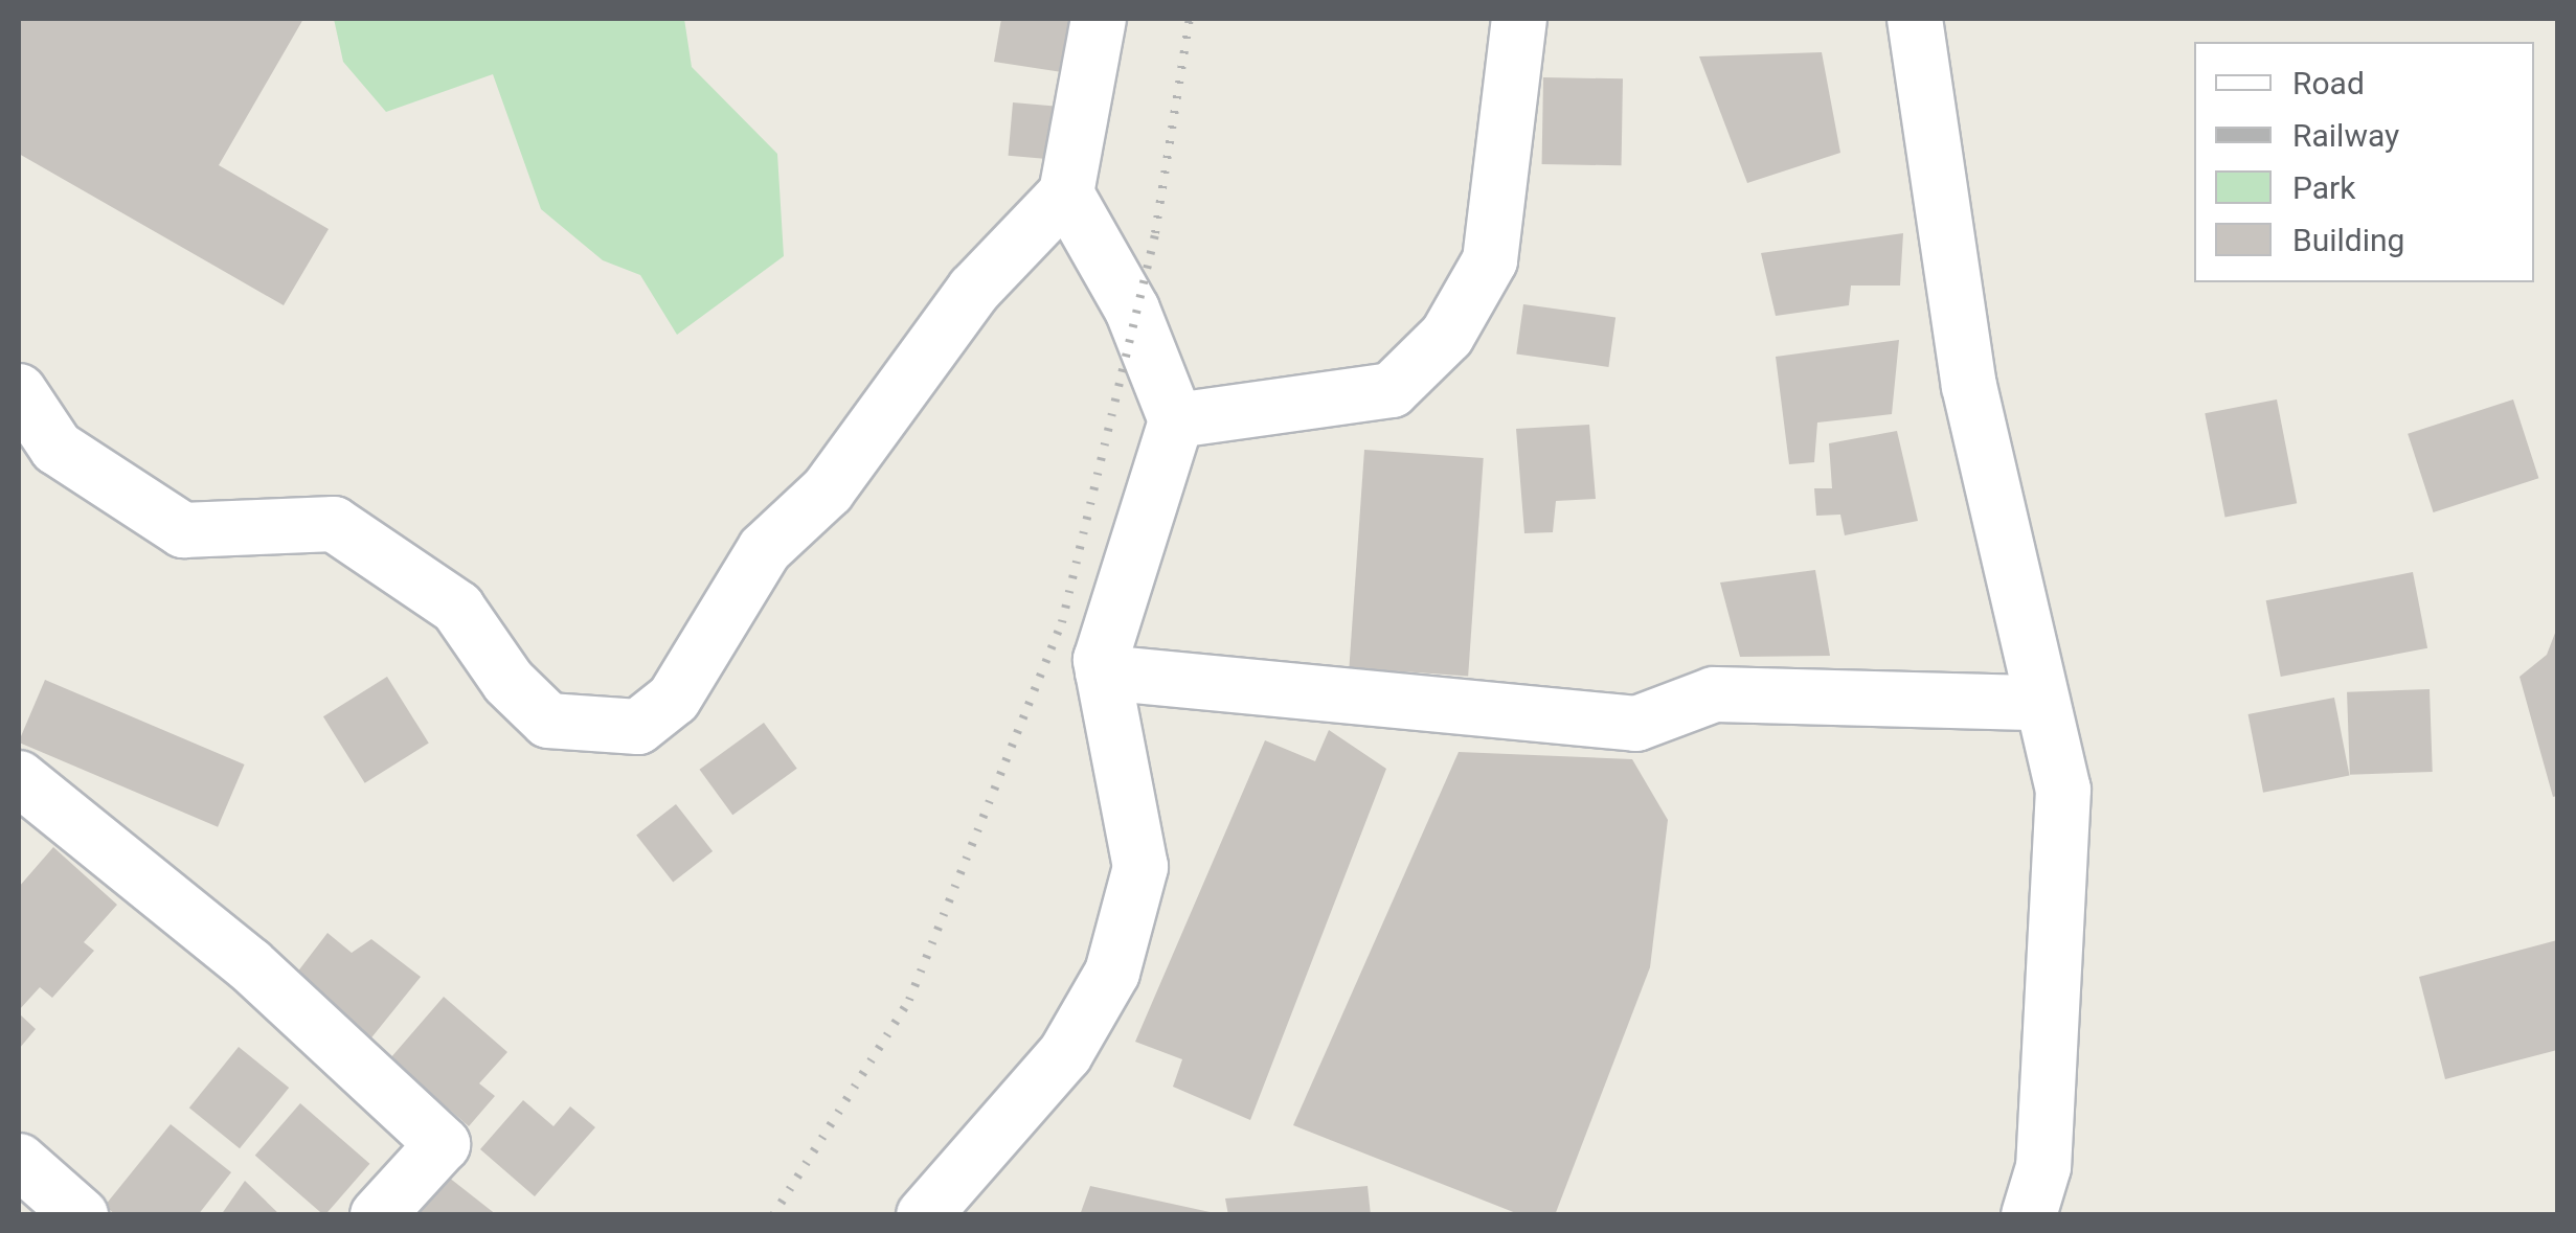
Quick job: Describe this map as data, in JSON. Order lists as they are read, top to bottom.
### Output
{
  "legend": [
    "Road",
    "Railway",
    "Park",
    "Building"
  ]
}
